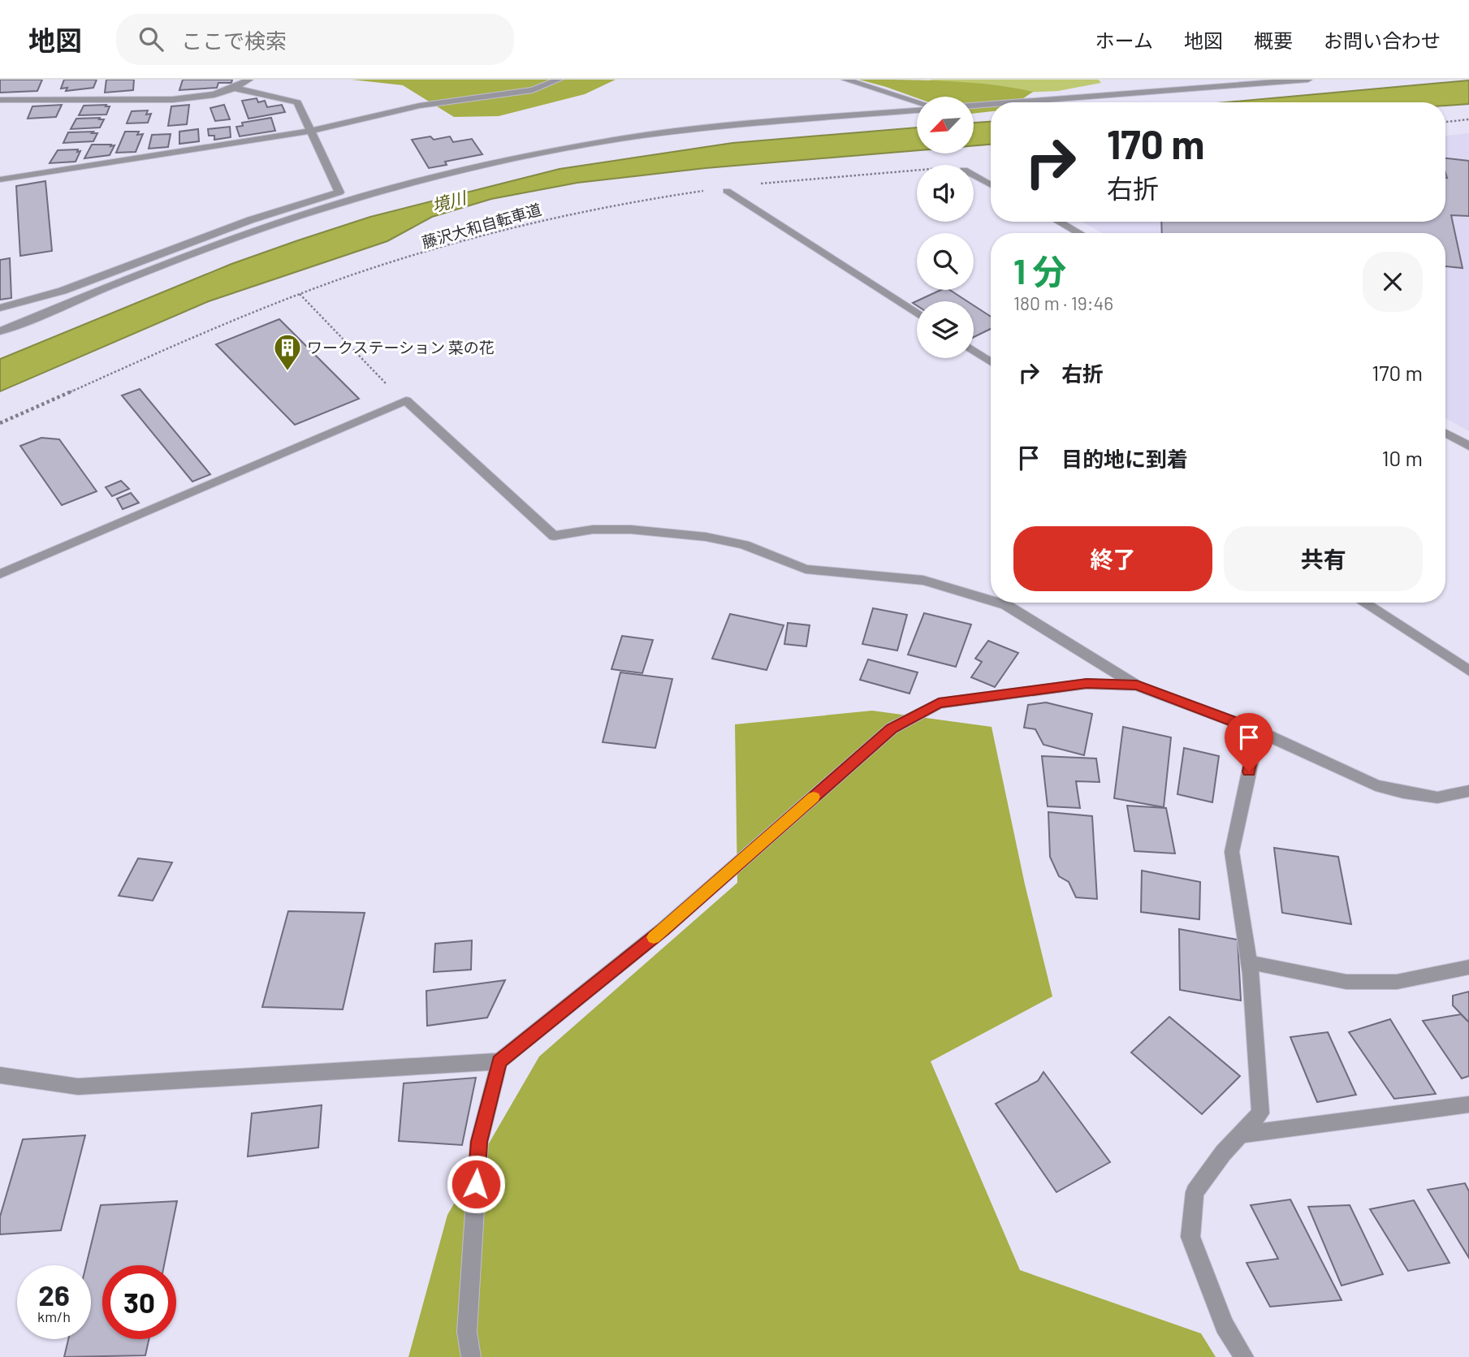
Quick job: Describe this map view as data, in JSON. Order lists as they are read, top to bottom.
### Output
{
  "streets": {
    "path": ["藤沢大和自転車道"]
  },
  "water": ["境川"],
  "places": {
    "building": ["ワークステーション 菜の花"]
  },
  "north": "bottom left",
  "page": {
    "header": "地図",
    "search": "ここで検索",
    "nav": [
      "ホーム",
      "地図",
      "概要",
      "お問い合わせ"
    ],
    "turn": ["170 m", "右折"],
    "heading": ["1 分", "180 m · 19:46"],
    "list": [
      {
        "name": "右折",
        "value": "170 m"
      },
      {
        "name": "目的地に到着",
        "value": "10 m"
      }
    ],
    "buttons": ["終了", "共有"],
    "speed": "26 km/h",
    "limit": "30"
  }
}
